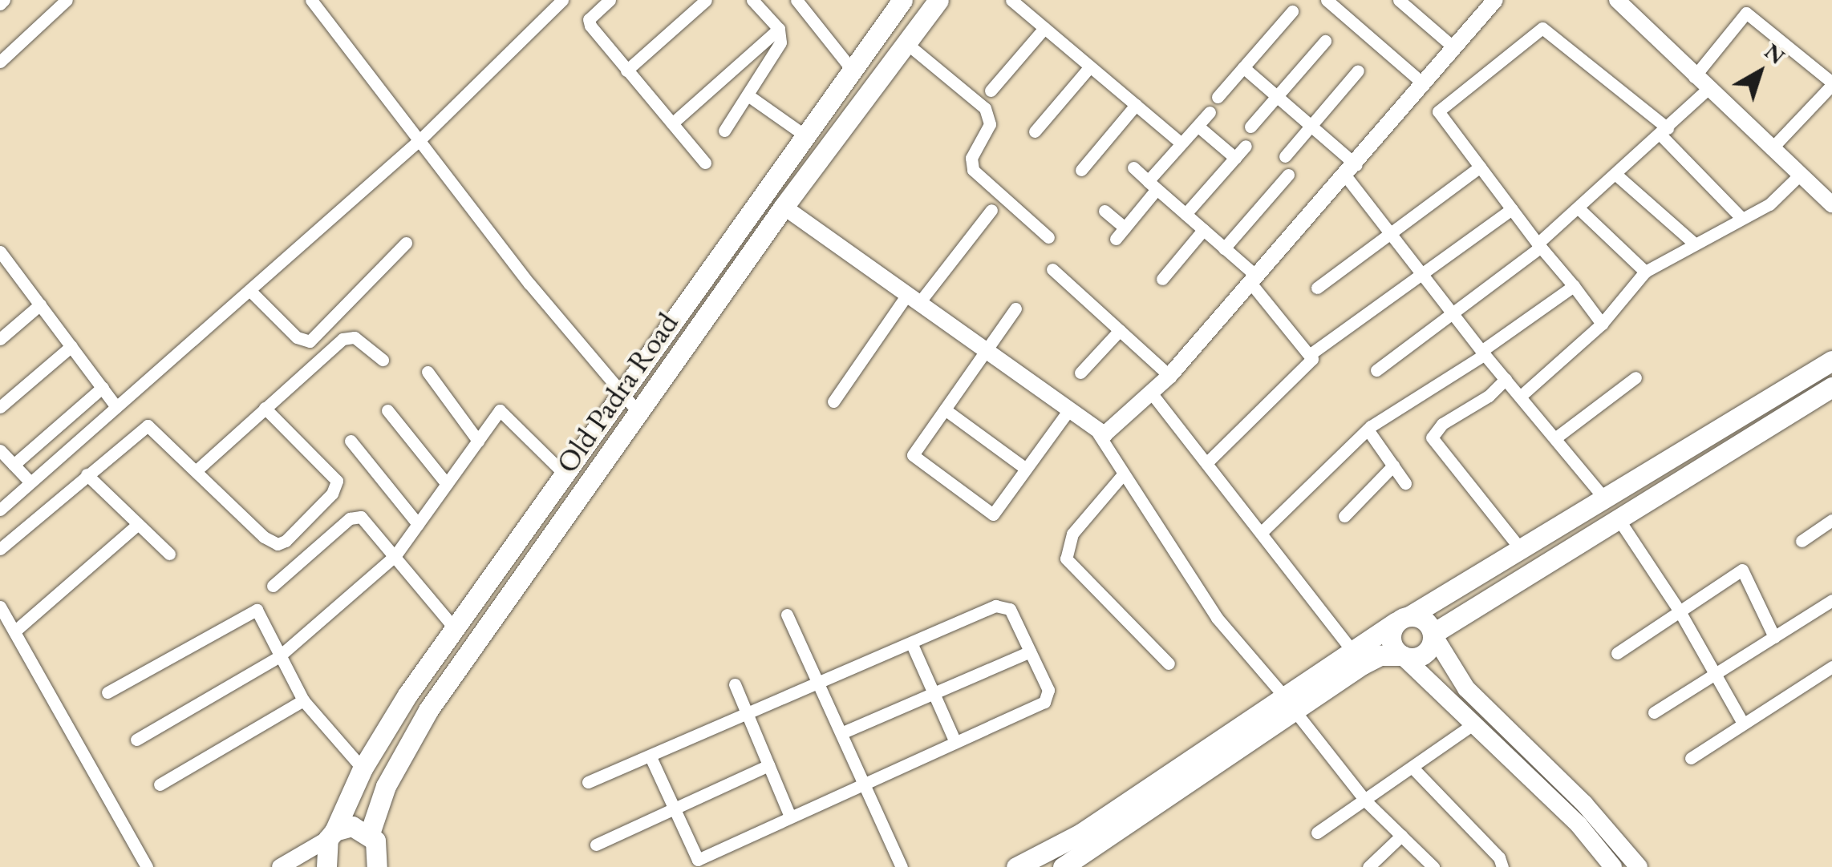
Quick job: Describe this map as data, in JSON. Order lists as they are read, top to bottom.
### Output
{
  "streets": {
    "main road": ["Old Padra Road"]
  },
  "north": "top right"
}
